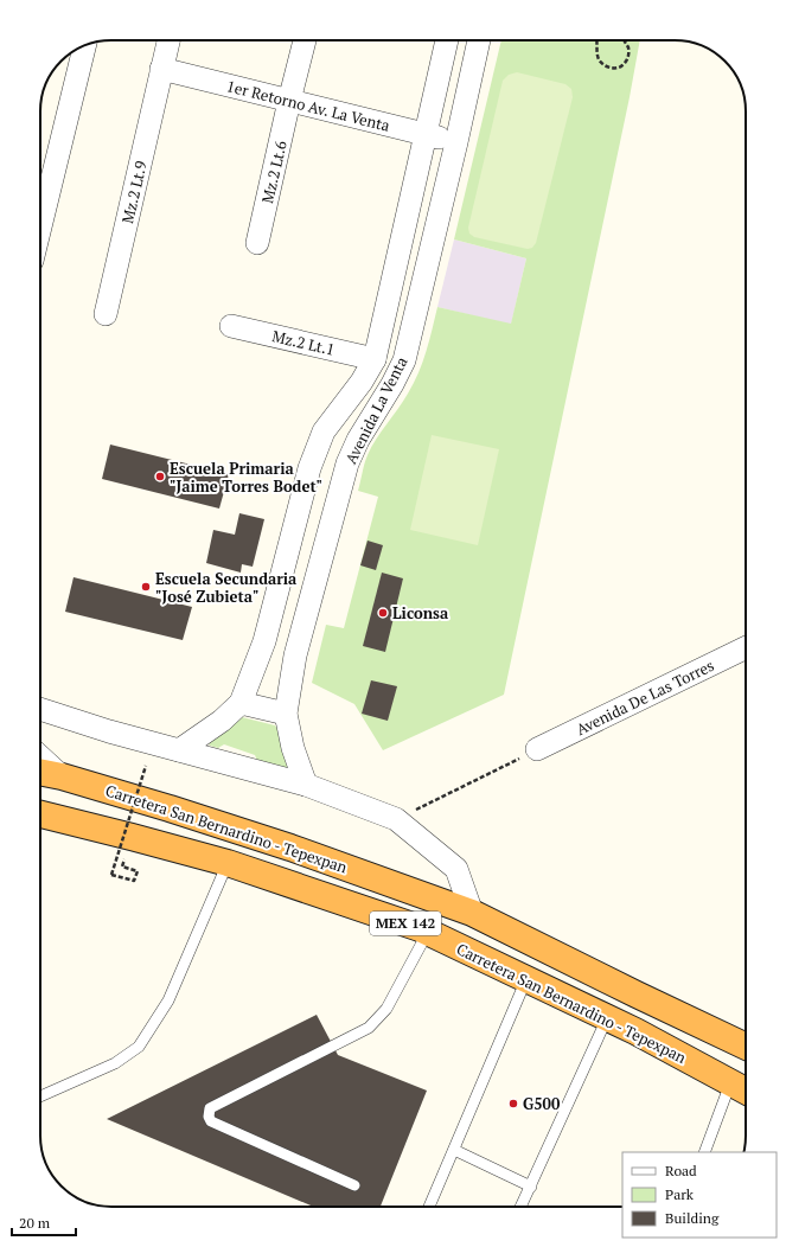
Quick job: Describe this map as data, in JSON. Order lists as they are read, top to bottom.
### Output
{
  "streets": {
    "highway": ["Carretera San Bernardino - Tepexpan", "MEX 142"],
    "street": [
      "1er Retorno Av. La Venta",
      "Mz.2 Lt.6",
      "Mz.2 Lt.9",
      "Mz.2 Lt.1",
      "Avenida La Venta",
      "Avenida De Las Torres"
    ]
  },
  "crossings": [
    ["1er Retorno Av. La Venta", "Mz.2 Lt.6"],
    ["1er Retorno Av. La Venta", "Mz.2 Lt.9"],
    ["1er Retorno Av. La Venta", "Avenida La Venta"],
    ["Mz.2 Lt.1", "Avenida La Venta"]
  ],
  "places": [
    "Escuela Primaria \"Jaime Torres Bodet\"",
    "Escuela Secundaria \"José Zubieta\"",
    "Liconsa",
    "G500"
  ],
  "legend": ["Road", "Park", "Building"],
  "scale_bar": "20 m"
}
